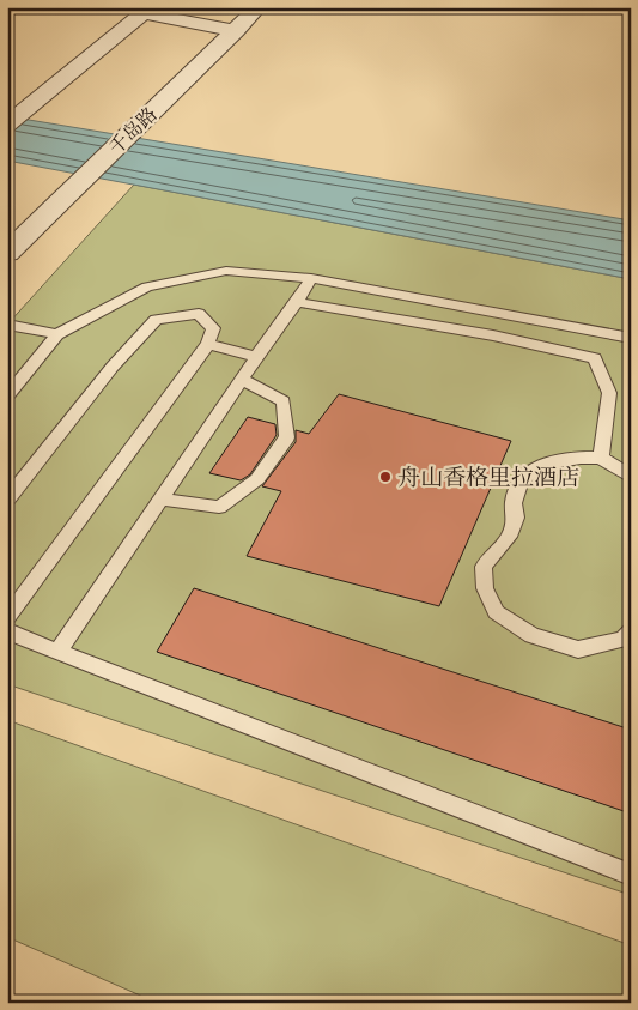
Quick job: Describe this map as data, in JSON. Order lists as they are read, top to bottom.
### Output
{
  "streets": {
    "street": ["千岛路"]
  },
  "places": ["舟山香格里拉酒店"]
}
